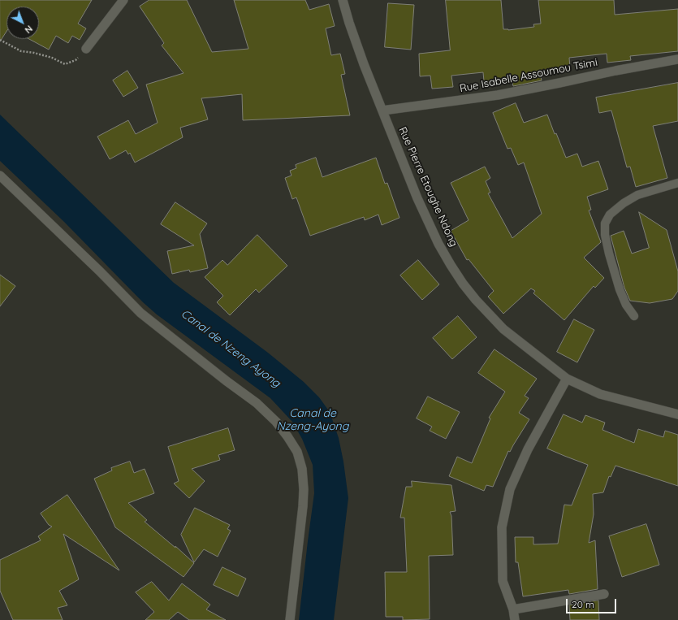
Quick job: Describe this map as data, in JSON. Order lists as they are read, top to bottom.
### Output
{
  "streets": {
    "street": ["Rue Isabelle Assoumou Tsimi", "Rue Pierre Etoughe Ndong"]
  },
  "crossings": [
    ["Rue Isabelle Assoumou Tsimi", "Rue Pierre Etoughe Ndong"]
  ],
  "water": ["Canal de Nzeng Ayong", "Canal de Nzeng-Ayong"],
  "scale_bar": "20 m",
  "north": "bottom right"
}
